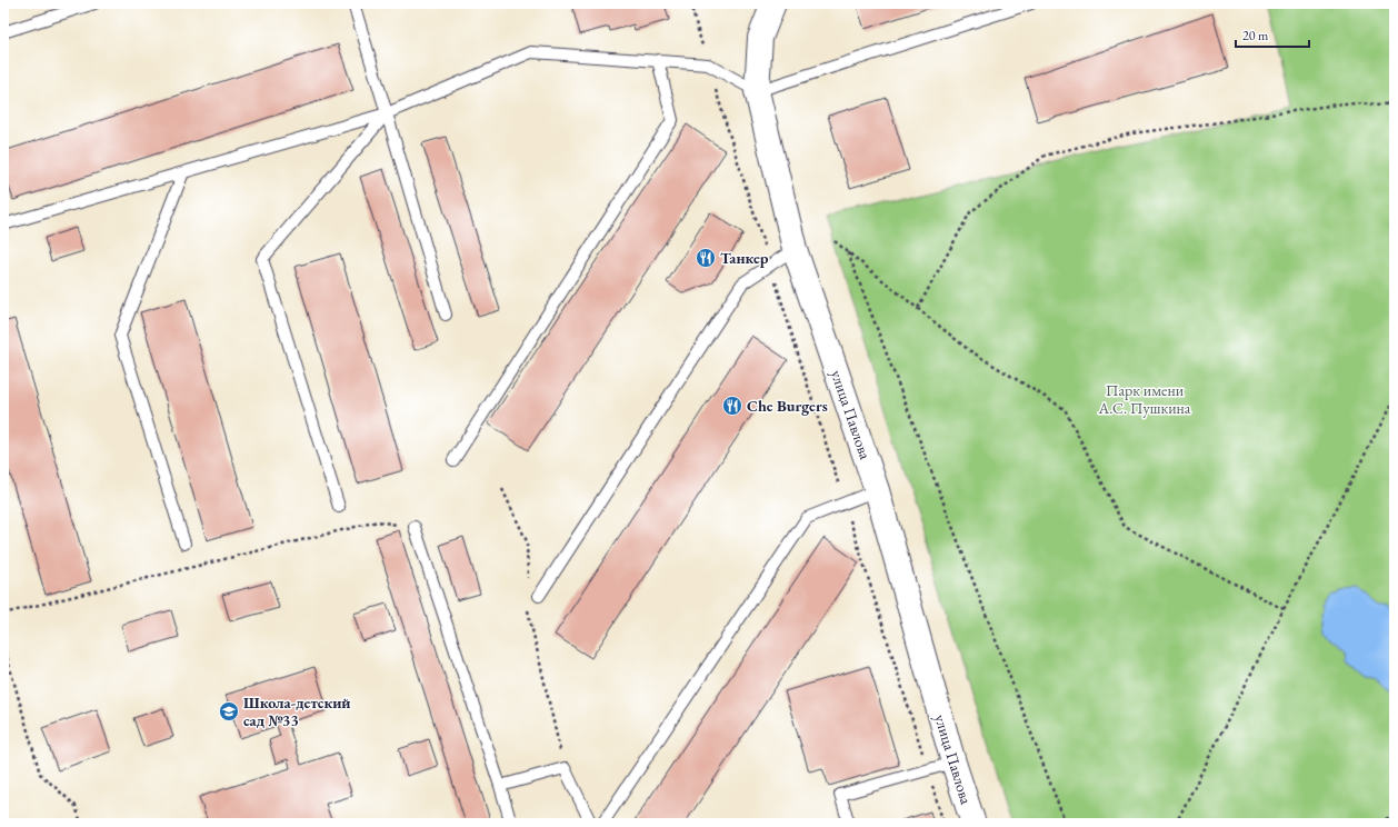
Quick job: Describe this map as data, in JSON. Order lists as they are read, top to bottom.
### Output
{
  "streets": {
    "street": ["улица Павлова"]
  },
  "parks": ["Парк имени А.С. Пушкина"],
  "places": {
    "restaurant": ["Танкер", "Che Burgers"],
    "school or university": ["Школа-детский сад №33"]
  },
  "scale_bar": "20 m"
}
